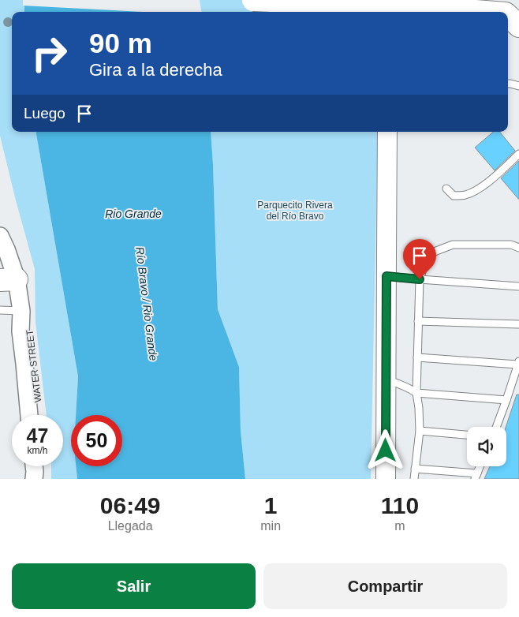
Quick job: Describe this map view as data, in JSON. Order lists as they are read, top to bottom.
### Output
{
  "streets": {
    "street": ["WATER STREET"]
  },
  "water": ["Rio Grande", "Río Bravo / Rio Grande"],
  "parks": ["Parquecito Rivera del Río Bravo"],
  "page": {
    "turn": ["90 m", "Gira a la derecha"],
    "then": "Luego",
    "speed": "47 km/h",
    "limit": "50",
    "eta": [
      "06:49",
      "Llegada",
      "1",
      "min",
      "110",
      "m"
    ],
    "buttons": ["Salir", "Compartir"]
  }
}
